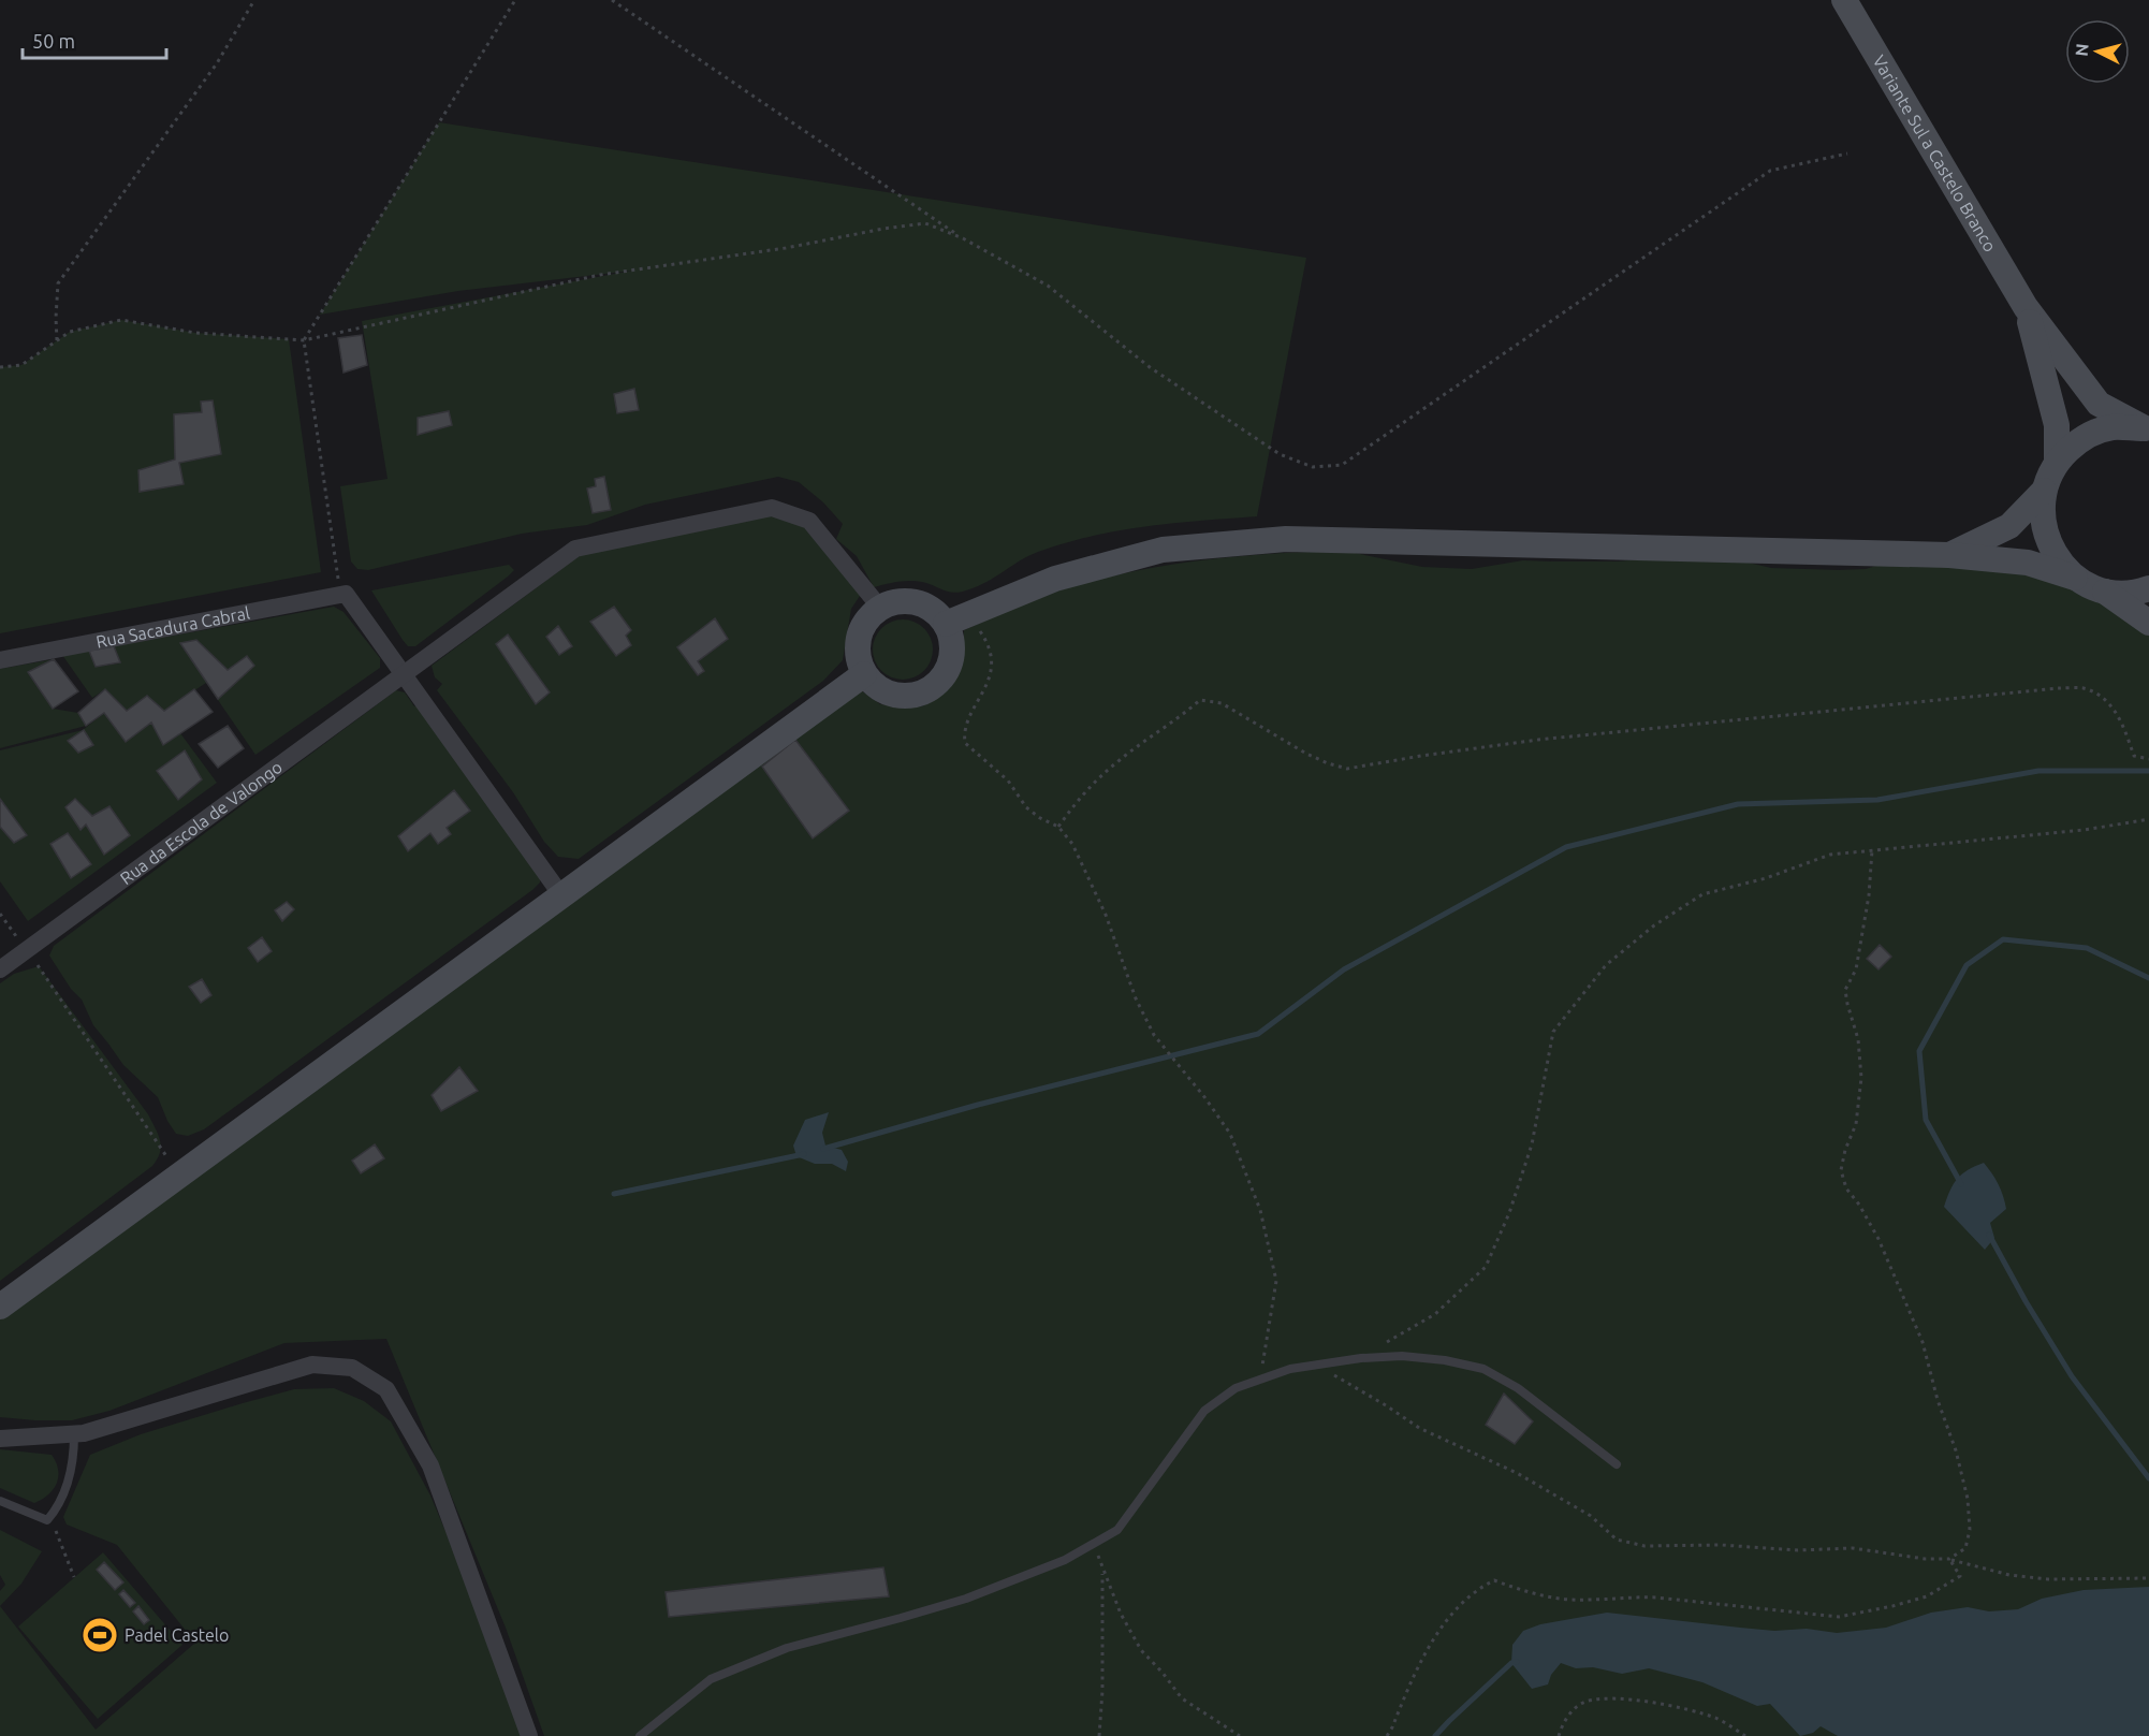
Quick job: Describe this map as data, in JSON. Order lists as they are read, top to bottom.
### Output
{
  "streets": {
    "street": ["Variante Sul a Castelo Branco", "Rua Sacadura Cabral", "Rua da Escola de Valongo"]
  },
  "places": {
    "sports": ["Padel Castelo"]
  },
  "scale_bar": "50 m",
  "north": "left"
}
